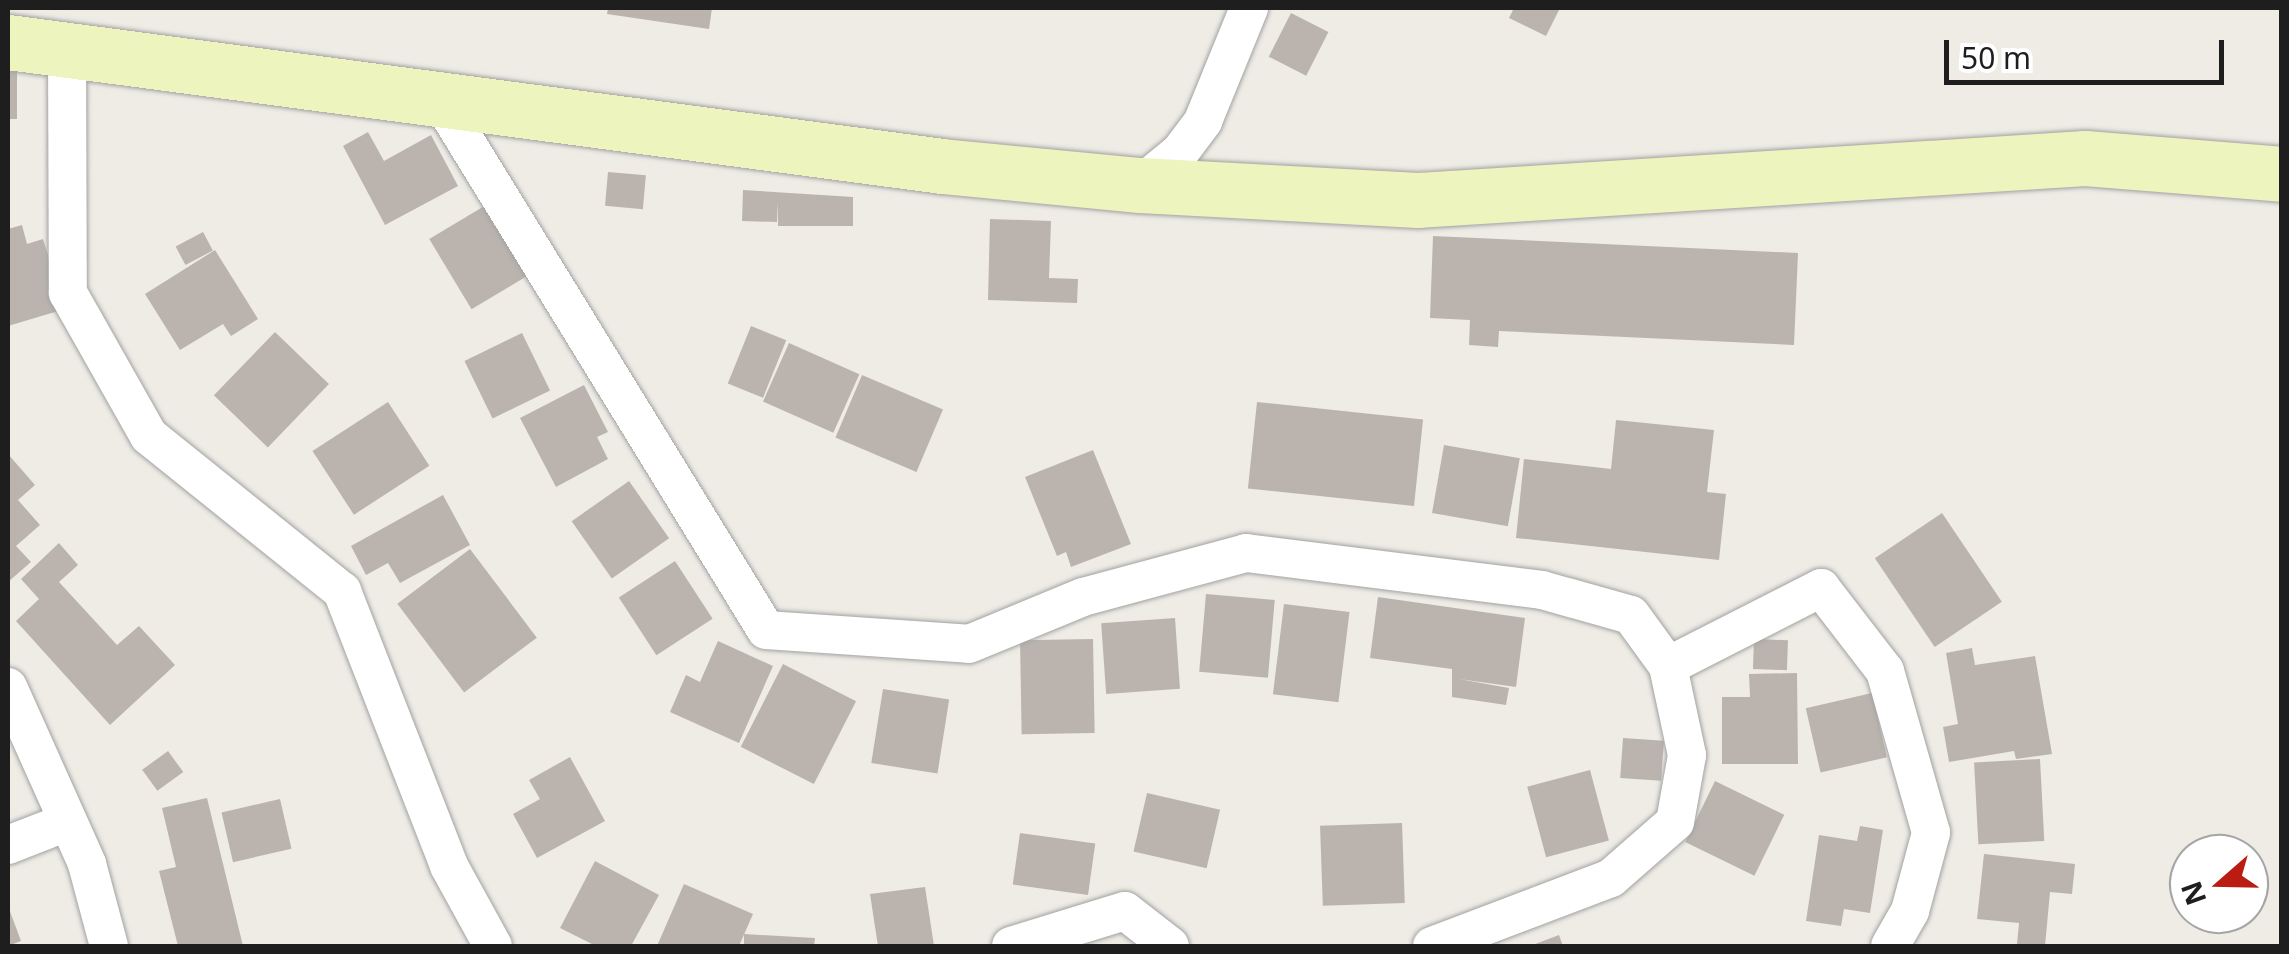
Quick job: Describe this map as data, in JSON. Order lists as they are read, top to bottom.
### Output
{
  "scale_bar": "50 m",
  "north": "left"
}
